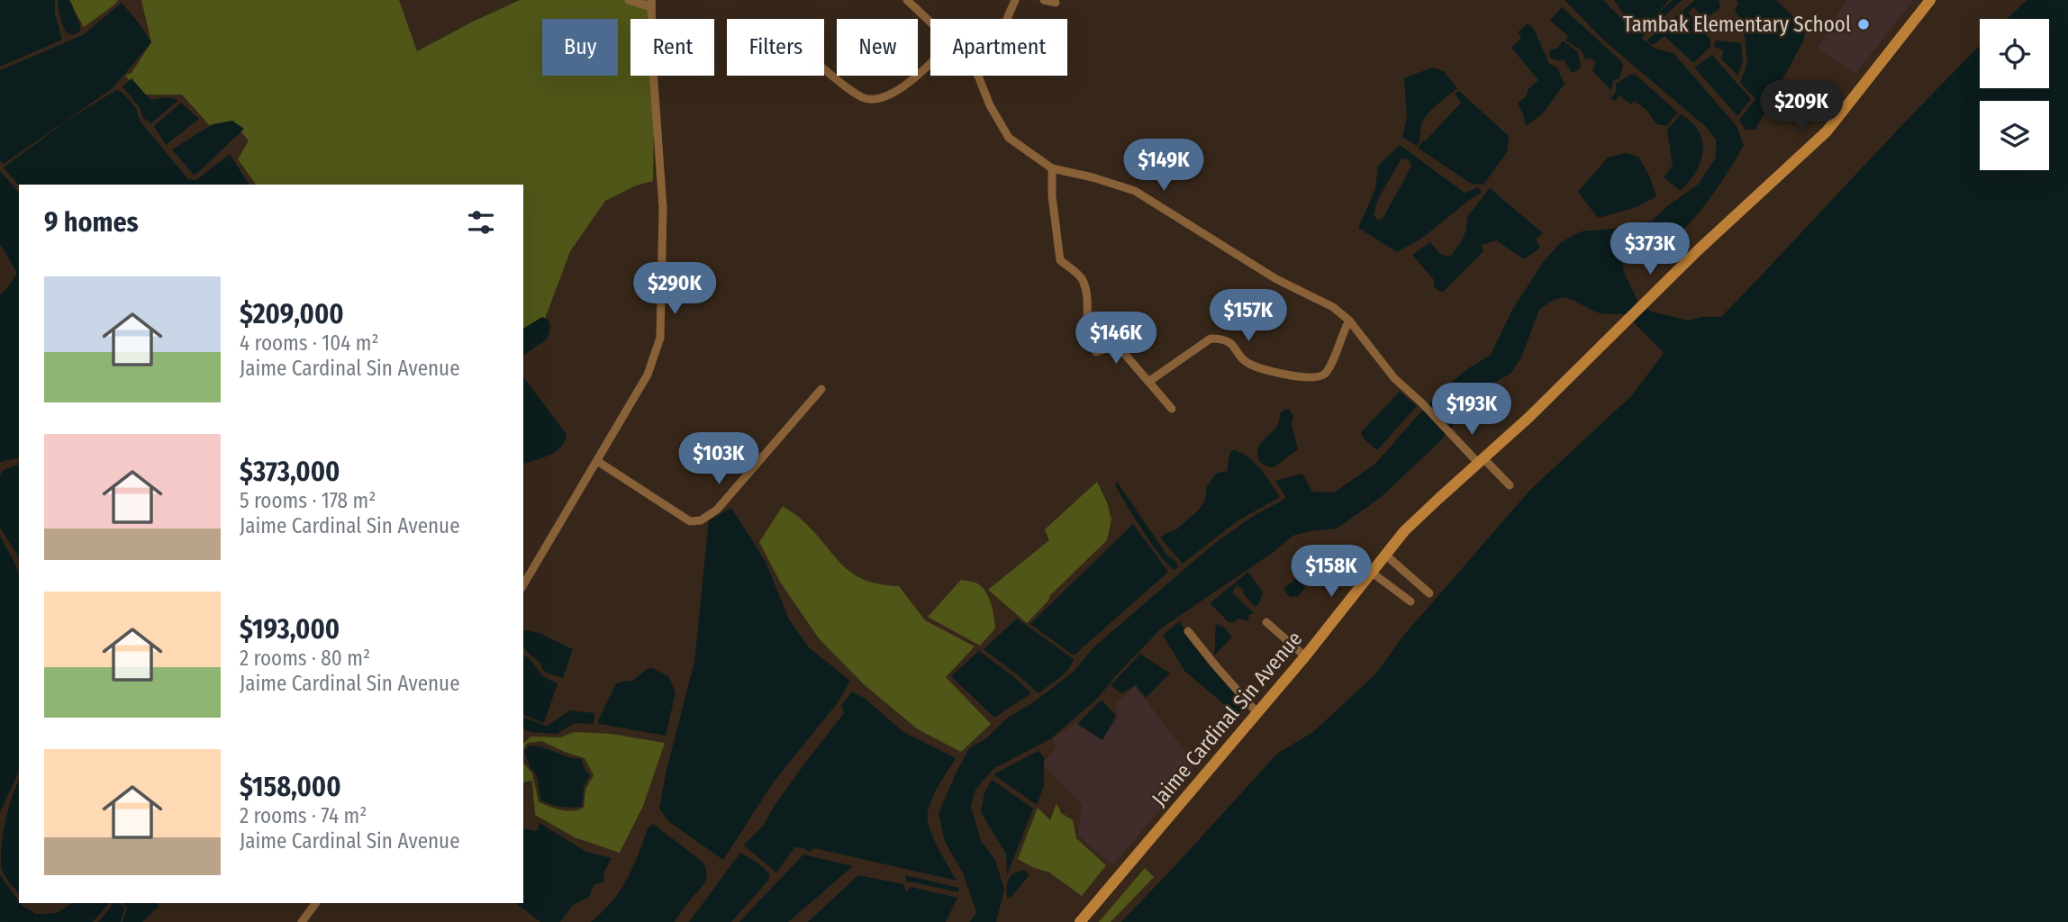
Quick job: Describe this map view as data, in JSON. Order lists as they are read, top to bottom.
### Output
{
  "streets": {
    "main road": ["Jaime Cardinal Sin Avenue"]
  },
  "places": ["Tambak Elementary School"],
  "page": {
    "chip": [
      "Buy",
      "Rent",
      "Filters",
      "New",
      "Apartment"
    ],
    "price": [
      "$209K",
      "$149K",
      "$373K",
      "$290K",
      "$157K",
      "$146K",
      "$193K",
      "$103K",
      "$158K"
    ],
    "heading": "9 homes",
    "list": [
      {
        "name": "$209,000",
        "note": "4 rooms · 104 m² · Jaime Cardinal Sin Avenue"
      },
      {
        "name": "$373,000",
        "note": "5 rooms · 178 m² · Jaime Cardinal Sin Avenue"
      },
      {
        "name": "$193,000",
        "note": "2 rooms · 80 m² · Jaime Cardinal Sin Avenue"
      },
      {
        "name": "$158,000",
        "note": "2 rooms · 74 m² · Jaime Cardinal Sin Avenue"
      }
    ]
  }
}
